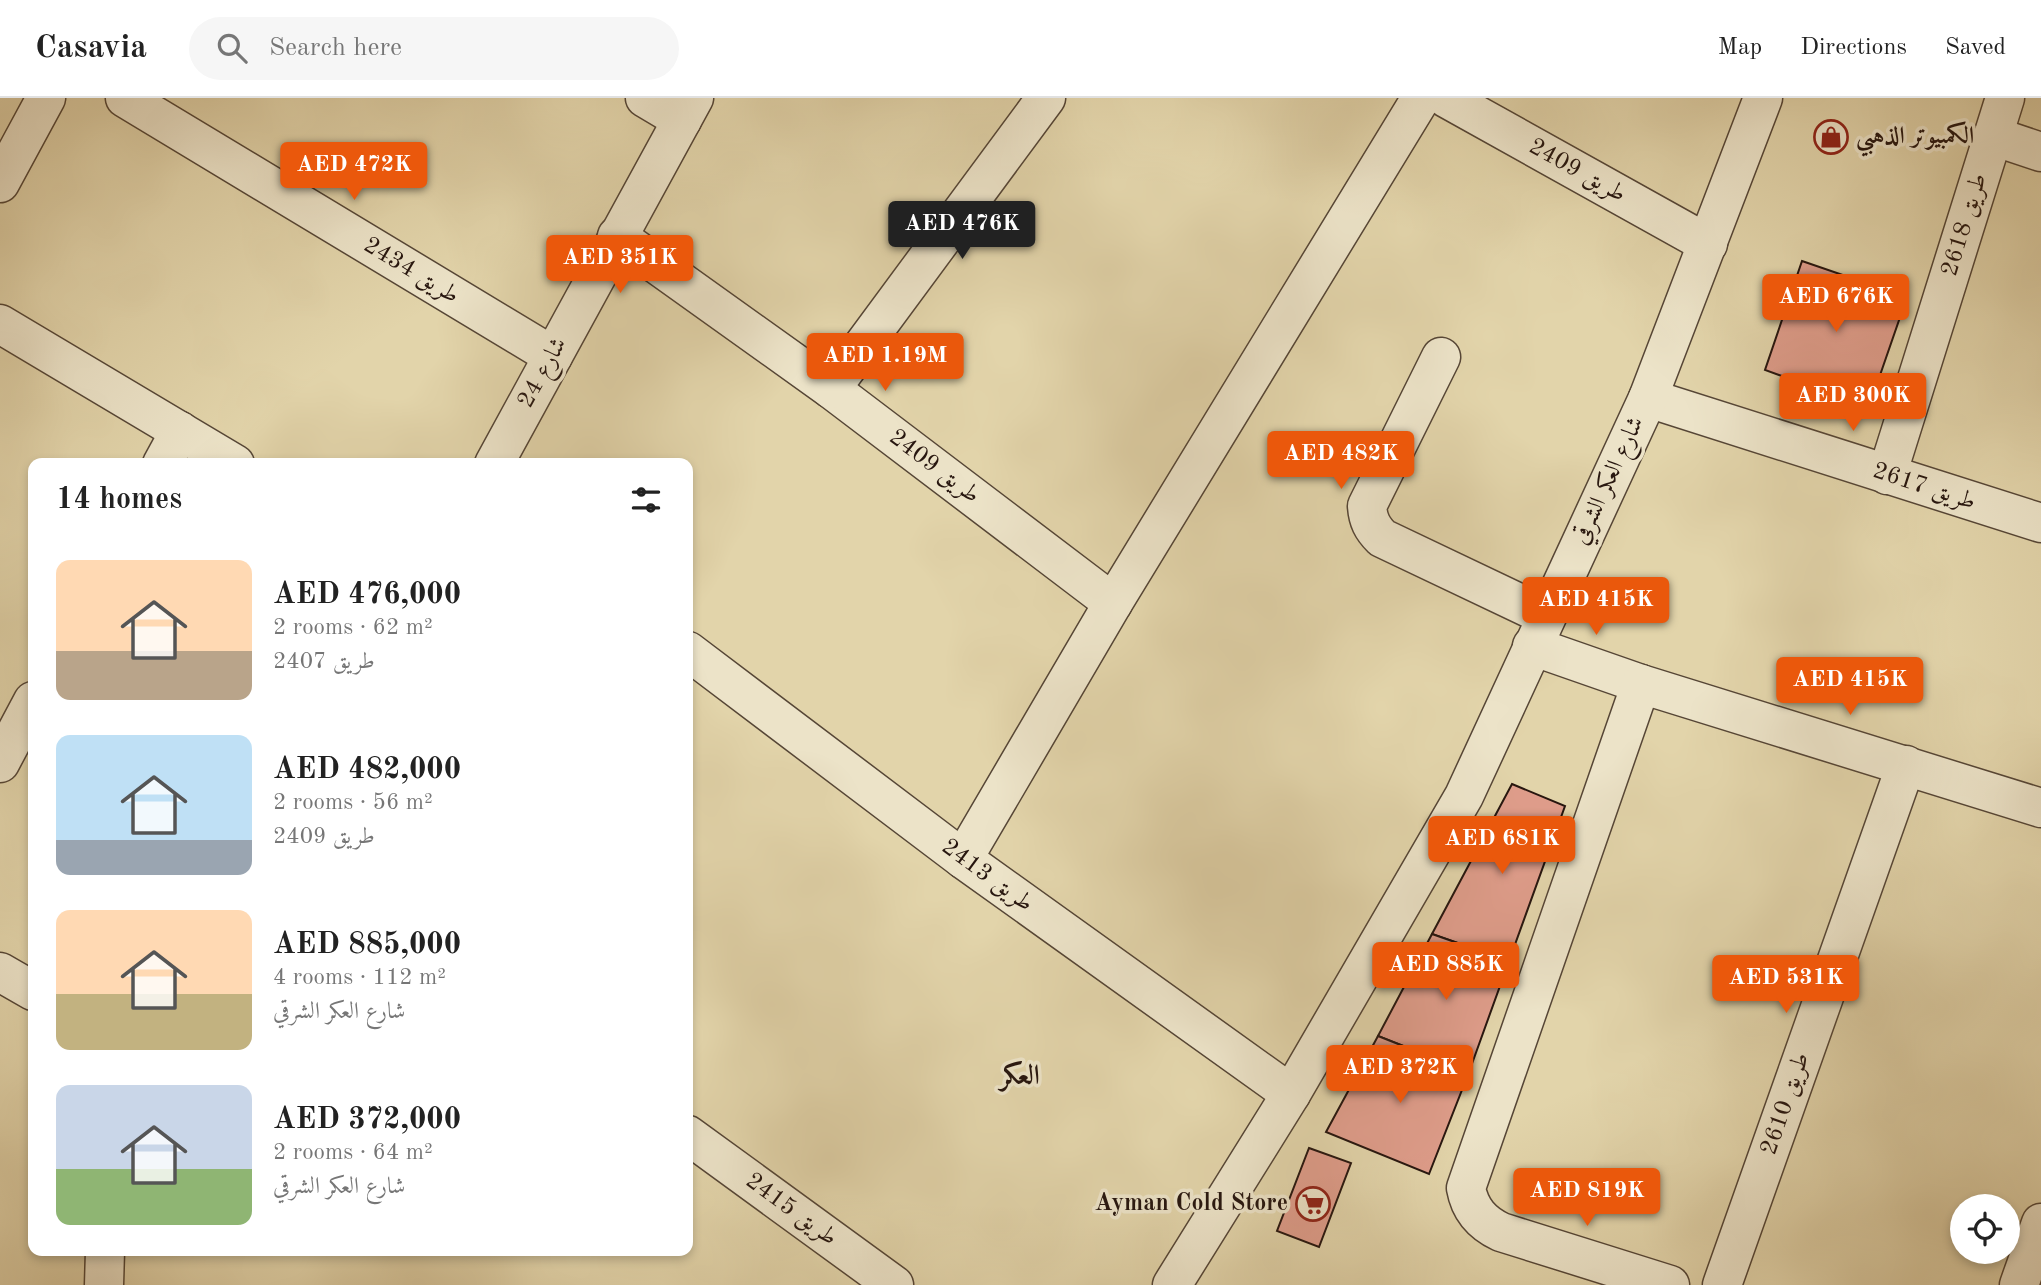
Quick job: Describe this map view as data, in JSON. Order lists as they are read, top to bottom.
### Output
{
  "streets": {
    "street": [
      "طريق 2409",
      "طريق 2618",
      "طريق 2434",
      "شارع 24",
      "شارع العكر الشرقي",
      "طريق 2617",
      "طريق 2413",
      "طريق 2610",
      "طريق 2415"
    ]
  },
  "crossings": [
    ["طريق 2409", "شارع 24"],
    ["طريق 2409", "شارع العكر الشرقي"],
    ["طريق 2618", "طريق 2617"],
    ["طريق 2434", "شارع 24"],
    ["شارع العكر الشرقي", "طريق 2617"],
    ["شارع العكر الشرقي", "طريق 2413"]
  ],
  "districts": ["العكر"],
  "places": {
    "shop": ["الكمبيوتر الذهبي"],
    "supermarket": ["Ayman Cold Store"]
  },
  "page": {
    "header": "Casavia",
    "search": "Search here",
    "nav": ["Map", "Directions", "Saved"],
    "price": [
      "AED 472K",
      "AED 476K",
      "AED 351K",
      "AED 676K",
      "AED 1.19M",
      "AED 300K",
      "AED 482K",
      "AED 415K",
      "AED 415K",
      "AED 681K",
      "AED 885K",
      "AED 531K",
      "AED 372K",
      "AED 819K"
    ],
    "heading": "14 homes",
    "list": [
      {
        "name": "AED 476,000",
        "note": "2 rooms · 62 m² · طريق 2407"
      },
      {
        "name": "AED 482,000",
        "note": "2 rooms · 56 m² · طريق 2409"
      },
      {
        "name": "AED 885,000",
        "note": "4 rooms · 112 m² · شارع العكر الشرقي"
      },
      {
        "name": "AED 372,000",
        "note": "2 rooms · 64 m² · شارع العكر الشرقي"
      }
    ]
  }
}
